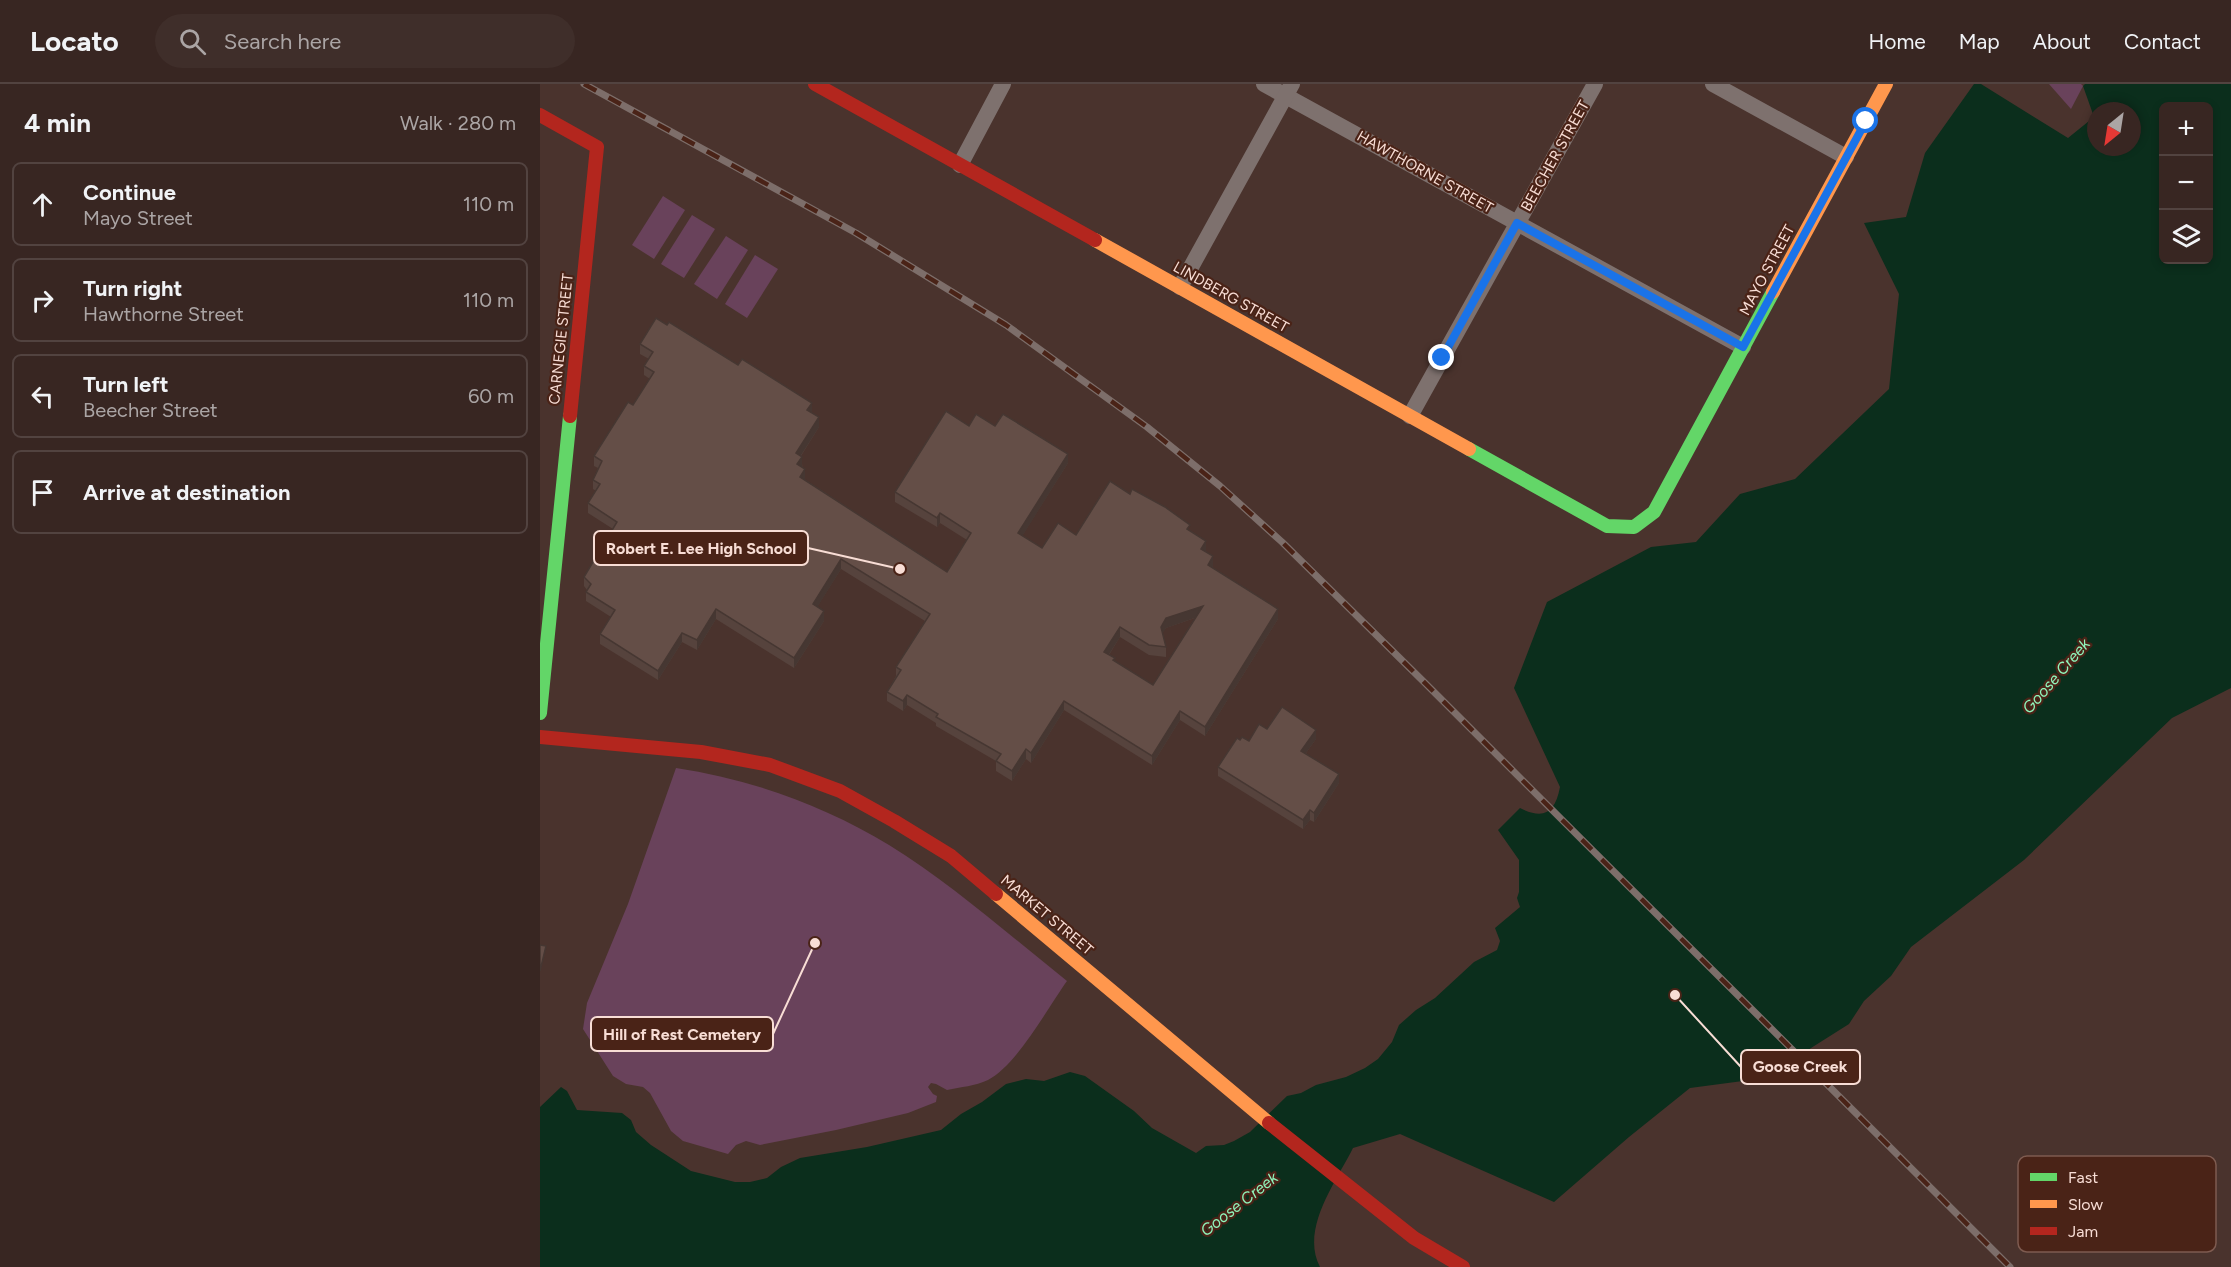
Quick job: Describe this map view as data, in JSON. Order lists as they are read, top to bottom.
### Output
{
  "streets": {
    "street": [
      "BEECHER STREET",
      "HAWTHORNE STREET",
      "MAYO STREET",
      "LINDBERG STREET",
      "CARNEGIE STREET",
      "MARKET STREET"
    ]
  },
  "crossings": [
    ["BEECHER STREET", "HAWTHORNE STREET"],
    ["BEECHER STREET", "LINDBERG STREET"],
    ["HAWTHORNE STREET", "MAYO STREET"],
    ["MAYO STREET", "LINDBERG STREET"]
  ],
  "water": ["Goose Creek"],
  "places": ["Robert E. Lee High School", "Hill of Rest Cemetery", "Goose Creek"],
  "legend": ["Fast", "Slow", "Jam"],
  "north": "bottom left",
  "page": {
    "header": "Locato",
    "search": "Search here",
    "nav": [
      "Home",
      "Map",
      "About",
      "Contact"
    ],
    "heading": ["4 min", "Walk · 280 m"],
    "map_buttons": ["+", "−"],
    "list": [
      ["Continue", "Mayo Street", "110 m"],
      ["Turn right", "Hawthorne Street", "110 m"],
      ["Turn left", "Beecher Street", "60 m"],
      "Arrive at destination"
    ]
  }
}
